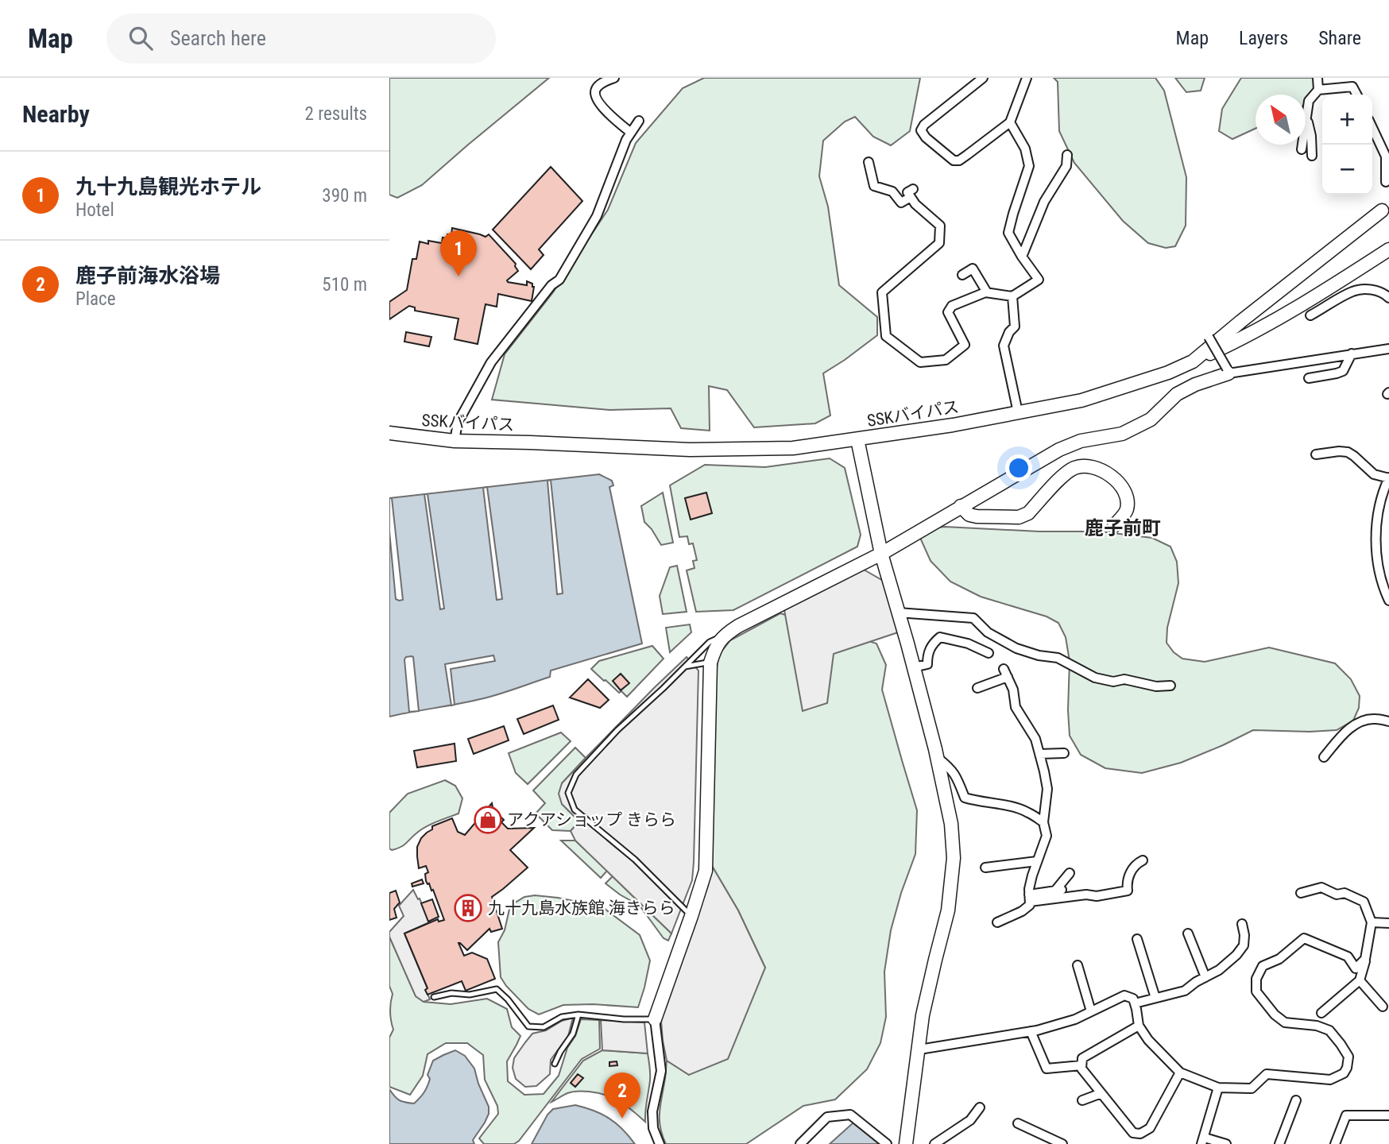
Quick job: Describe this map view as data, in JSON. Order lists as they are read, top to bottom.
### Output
{
  "streets": {
    "street": ["SSKバイパス"]
  },
  "districts": ["鹿子前町"],
  "places": {
    "shop": ["アクアショップ きらら"],
    "building": ["九十九島水族館 海きらら"]
  },
  "north": "top left",
  "page": {
    "header": "Map",
    "search": "Search here",
    "nav": ["Map", "Layers", "Share"],
    "heading": ["Nearby", "2 results"],
    "map_buttons": ["+", "−"],
    "list": [
      {
        "mark": "1",
        "name": "九十九島観光ホテル",
        "note": "Hotel",
        "value": "390 m"
      },
      {
        "mark": "2",
        "name": "鹿子前海水浴場",
        "note": "Place",
        "value": "510 m"
      }
    ],
    "pins": ["1", "2"]
  }
}
